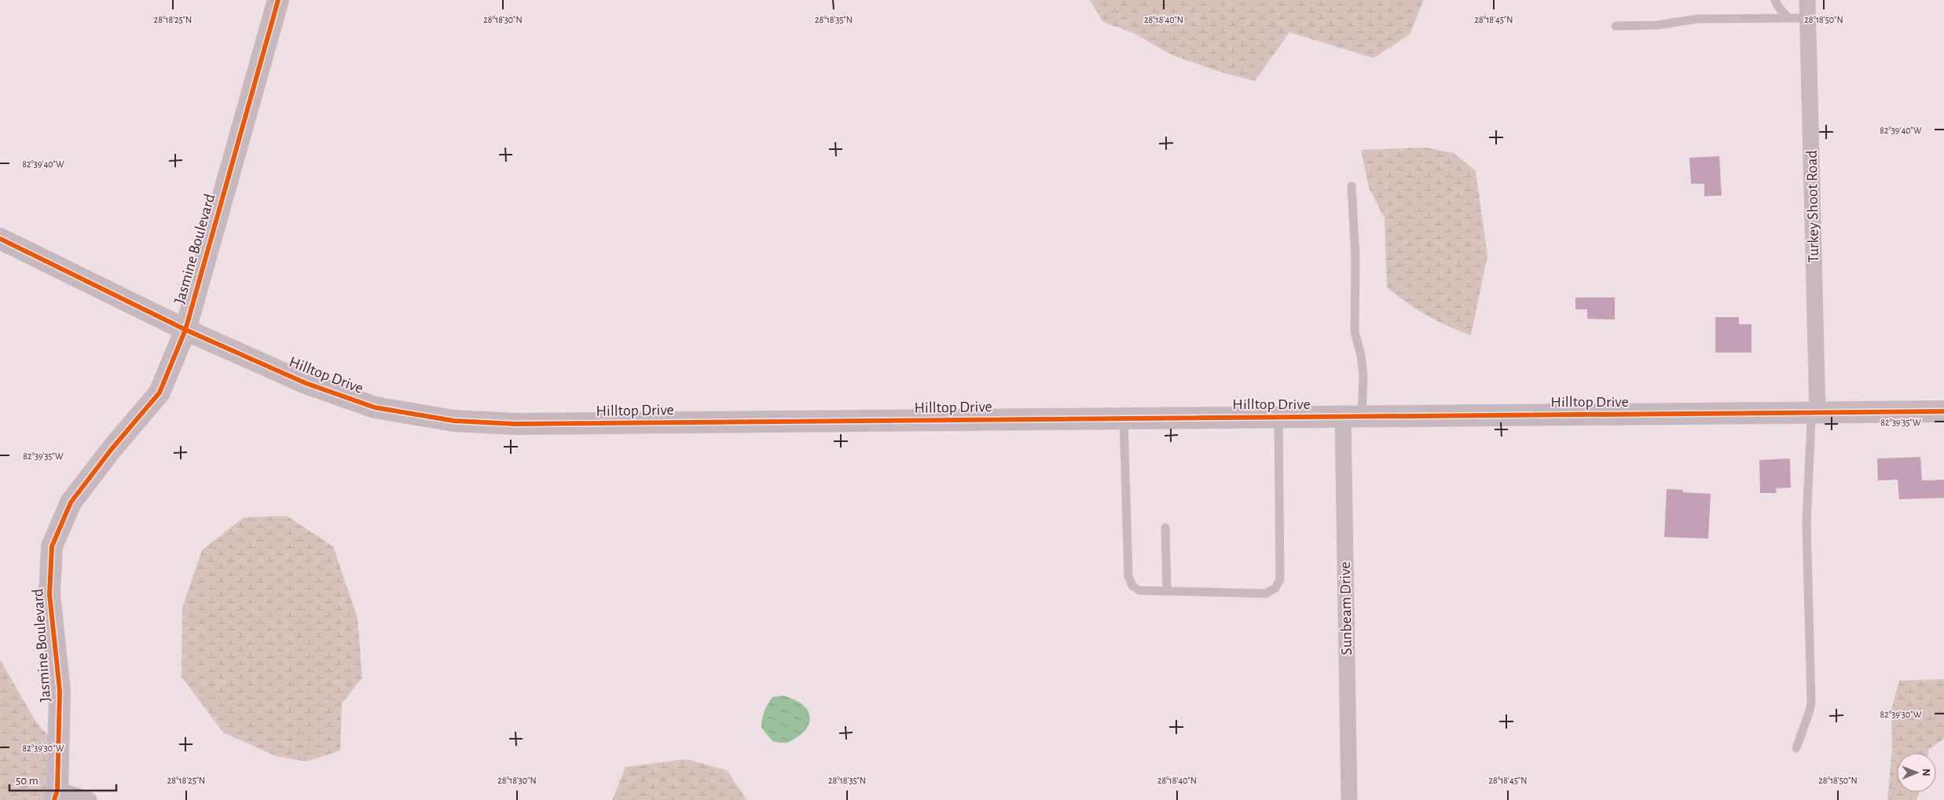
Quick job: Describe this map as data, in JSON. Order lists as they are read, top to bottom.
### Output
{
  "streets": {
    "street": [
      "Turkey Shoot Road",
      "Jasmine Boulevard",
      "Hilltop Drive",
      "Sunbeam Drive"
    ]
  },
  "crossings": [
    ["Turkey Shoot Road", "Hilltop Drive"],
    ["Jasmine Boulevard", "Hilltop Drive"],
    ["Hilltop Drive", "Sunbeam Drive"]
  ],
  "scale_bar": "50 m",
  "north": "right",
  "coordinates": [
    "28°18'25\"N",
    "28°18'30\"N",
    "28°18'35\"N",
    "28°18'40\"N",
    "28°18'45\"N",
    "28°18'50\"N",
    "82°39'40\"W",
    "82°39'35\"W",
    "82°39'30\"W"
  ]
}
